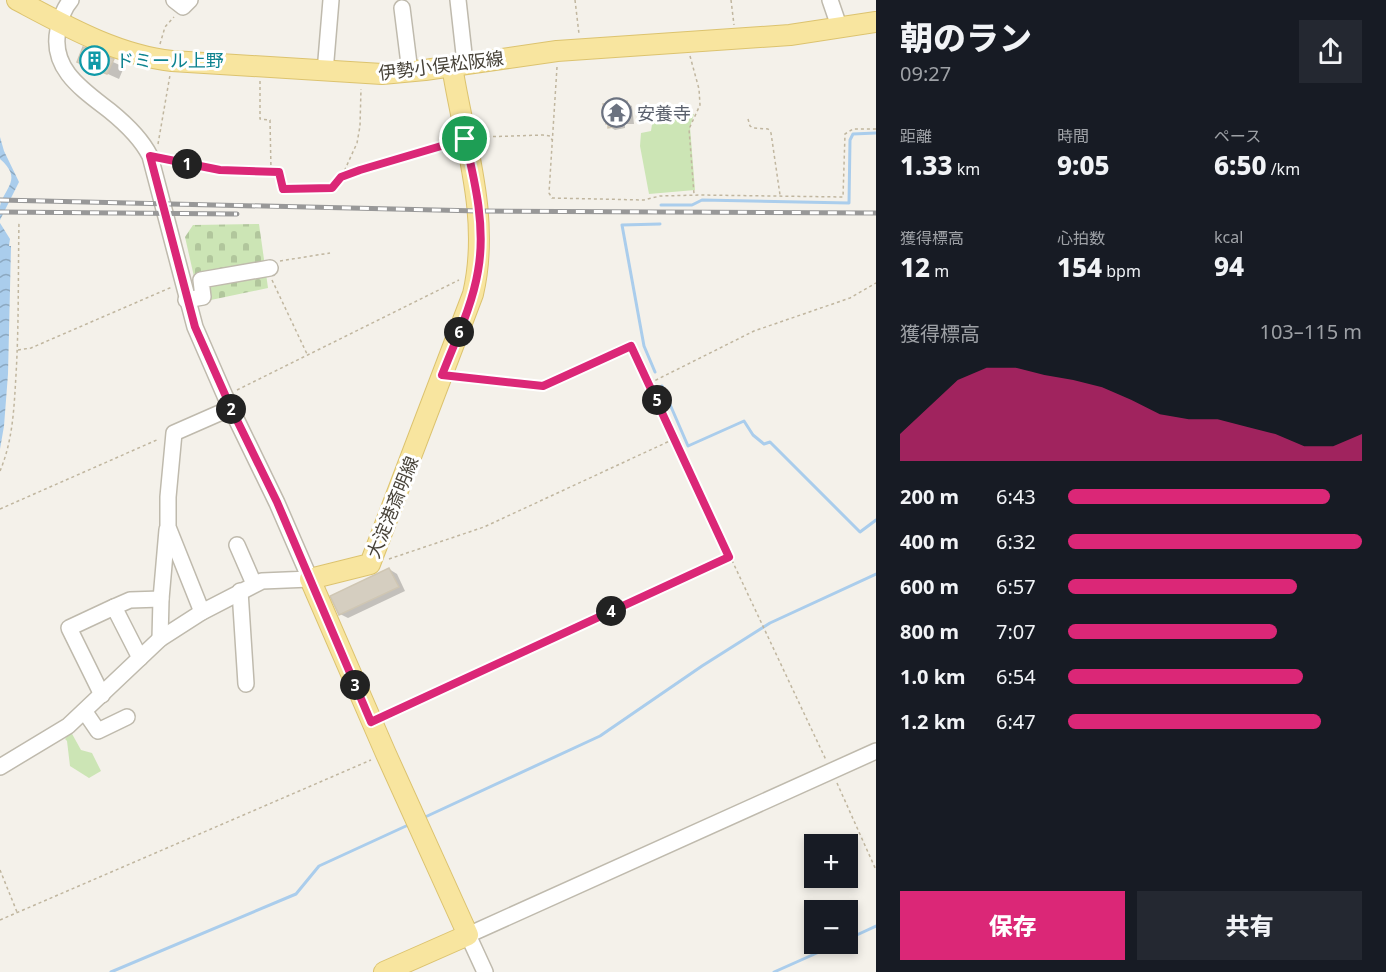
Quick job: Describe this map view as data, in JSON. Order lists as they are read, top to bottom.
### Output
{
  "streets": {
    "main road": ["伊勢小俣松阪線", "大淀港斎明線"]
  },
  "crossings": [
    ["伊勢小俣松阪線", "大淀港斎明線"]
  ],
  "places": {
    "building": ["ドミール上野"],
    "temple": ["安養寺"]
  },
  "page": {
    "heading": ["朝のラン", "09:27"],
    "stats": [
      ["距離", "1.33 km"],
      ["時間", "9:05"],
      ["ペース", "6:50 /km"],
      ["獲得標高", "12 m"],
      ["心拍数", "154 bpm"],
      ["kcal", "94"]
    ],
    "pins": [
      "1",
      "6",
      "5",
      "2",
      "4",
      "3"
    ],
    "chart": ["獲得標高", "103–115 m"],
    "list": [
      {
        "name": "200 m",
        "note": "6:43"
      },
      {
        "name": "400 m",
        "note": "6:32"
      },
      {
        "name": "600 m",
        "note": "6:57"
      },
      {
        "name": "800 m",
        "note": "7:07"
      },
      {
        "name": "1.0 km",
        "note": "6:54"
      },
      {
        "name": "1.2 km",
        "note": "6:47"
      }
    ],
    "map_buttons": ["+", "−"],
    "buttons": ["保存", "共有"]
  }
}
